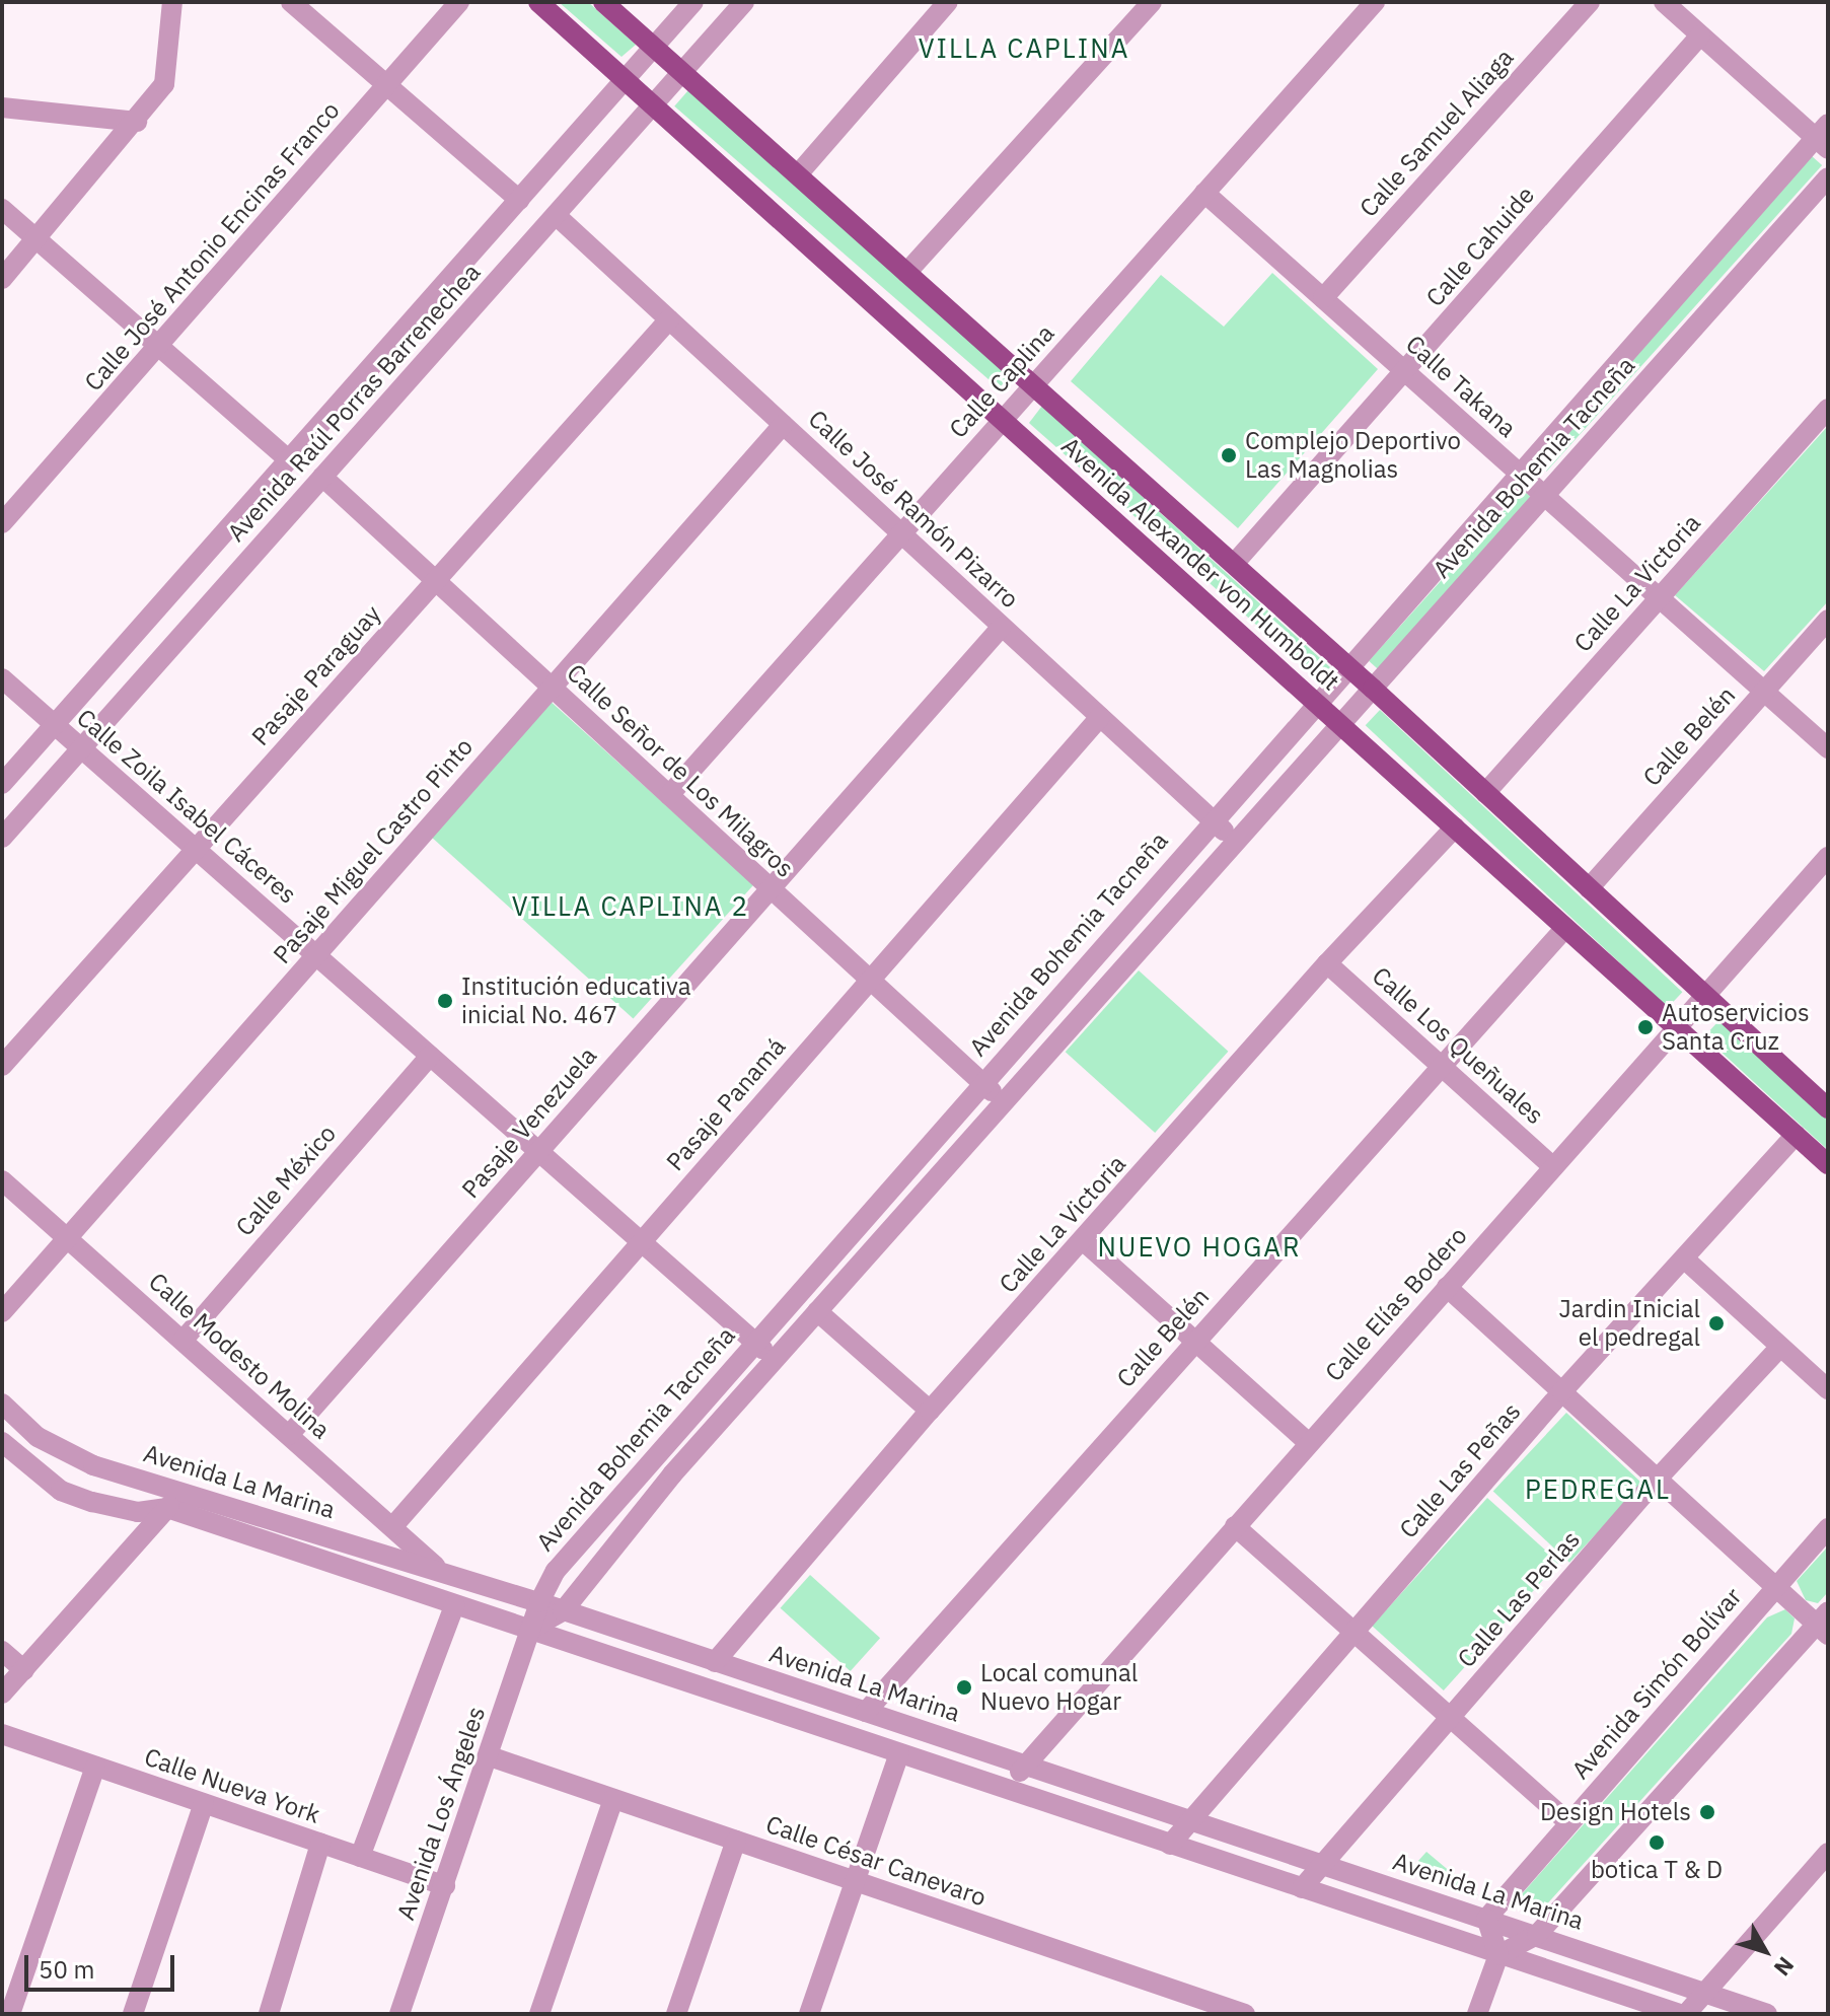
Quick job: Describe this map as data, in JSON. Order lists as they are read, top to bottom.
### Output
{
  "streets": {
    "main road": ["Avenida Alexander von Humboldt"],
    "street": [
      "Calle Samuel Aliaga",
      "Calle José Antonio Encinas Franco",
      "Calle Cahuide",
      "Calle Caplina",
      "Calle Takana",
      "Avenida Raúl Porras Barrenechea",
      "Avenida Bohemia Tacneña",
      "Calle José Ramón Pizarro",
      "Calle La Victoria",
      "Pasaje Paraguay",
      "Calle Belén",
      "Calle Señor de Los Milagros",
      "Calle Zoila Isabel Cáceres",
      "Pasaje Miguel Castro Pinto",
      "Calle Los Queñuales",
      "Pasaje Panamá",
      "Pasaje Venezuela",
      "Calle México",
      "Calle Elías Bodero",
      "Calle Modesto Molina",
      "Calle Las Peñas",
      "Avenida La Marina",
      "Calle Las Perlas",
      "Avenida Simón Bolívar",
      "Calle Nueva York",
      "Avenida Los Ángeles",
      "Calle César Canevaro"
    ]
  },
  "crossings": [
    ["Calle Samuel Aliaga", "Calle Takana"],
    ["Calle Cahuide", "Calle Takana"],
    ["Calle Cahuide", "Avenida Alexander von Humboldt"],
    ["Calle Caplina", "Calle Takana"],
    ["Calle Caplina", "Calle José Ramón Pizarro"],
    ["Calle Caplina", "Avenida Alexander von Humboldt"],
    ["Calle Caplina", "Calle Señor de Los Milagros"],
    ["Calle Takana", "Avenida Bohemia Tacneña"],
    ["Calle Takana", "Calle La Victoria"],
    ["Calle Takana", "Calle Belén"],
    ["Avenida Raúl Porras Barrenechea", "Calle José Ramón Pizarro"],
    ["Avenida Raúl Porras Barrenechea", "Avenida Alexander von Humboldt"],
    ["Avenida Raúl Porras Barrenechea", "Calle Señor de Los Milagros"],
    ["Avenida Raúl Porras Barrenechea", "Calle Zoila Isabel Cáceres"],
    ["Avenida Bohemia Tacneña", "Calle José Ramón Pizarro"],
    ["Avenida Bohemia Tacneña", "Avenida Alexander von Humboldt"],
    ["Avenida Bohemia Tacneña", "Calle Señor de Los Milagros"],
    ["Avenida Bohemia Tacneña", "Calle Zoila Isabel Cáceres"],
    ["Avenida Bohemia Tacneña", "Avenida La Marina"],
    ["Avenida Bohemia Tacneña", "Avenida Los Ángeles"],
    ["Calle José Ramón Pizarro", "Pasaje Paraguay"],
    ["Calle José Ramón Pizarro", "Pasaje Miguel Castro Pinto"],
    ["Calle José Ramón Pizarro", "Pasaje Panamá"],
    ["Calle José Ramón Pizarro", "Pasaje Venezuela"],
    ["Avenida Alexander von Humboldt", "Calle La Victoria"],
    ["Avenida Alexander von Humboldt", "Calle Belén"],
    ["Avenida Alexander von Humboldt", "Calle Elías Bodero"],
    ["Avenida Alexander von Humboldt", "Calle Las Peñas"],
    ["Calle La Victoria", "Calle Los Queñuales"],
    ["Calle La Victoria", "Avenida La Marina"],
    ["Pasaje Paraguay", "Calle Señor de Los Milagros"],
    ["Pasaje Paraguay", "Calle Zoila Isabel Cáceres"],
    ["Calle Belén", "Calle Los Queñuales"],
    ["Calle Belén", "Avenida La Marina"],
    ["Calle Señor de Los Milagros", "Pasaje Miguel Castro Pinto"],
    ["Calle Señor de Los Milagros", "Pasaje Panamá"],
    ["Calle Señor de Los Milagros", "Pasaje Venezuela"],
    ["Calle Zoila Isabel Cáceres", "Pasaje Miguel Castro Pinto"],
    ["Calle Zoila Isabel Cáceres", "Pasaje Panamá"],
    ["Calle Zoila Isabel Cáceres", "Pasaje Venezuela"],
    ["Calle Zoila Isabel Cáceres", "Calle México"],
    ["Pasaje Miguel Castro Pinto", "Calle Modesto Molina"],
    ["Calle Los Queñuales", "Calle Elías Bodero"],
    ["Pasaje Panamá", "Calle Modesto Molina"],
    ["Pasaje Venezuela", "Calle Modesto Molina"],
    ["Calle México", "Calle Modesto Molina"],
    ["Calle Elías Bodero", "Avenida La Marina"],
    ["Calle Modesto Molina", "Avenida La Marina"],
    ["Calle Las Peñas", "Avenida La Marina"],
    ["Avenida La Marina", "Calle Las Perlas"],
    ["Avenida La Marina", "Avenida Simón Bolívar"],
    ["Avenida La Marina", "Avenida Los Ángeles"],
    ["Calle Nueva York", "Avenida Los Ángeles"],
    ["Avenida Los Ángeles", "Calle César Canevaro"]
  ],
  "districts": [
    "VILLA CAPLINA",
    "VILLA CAPLINA 2",
    "NUEVO HOGAR",
    "PEDREGAL"
  ],
  "places": [
    "Complejo Deportivo Las Magnolias",
    "Institución educativa inicial No. 467",
    "Autoservicios Santa Cruz",
    "Jardin Inicial el pedregal",
    "Local comunal Nuevo Hogar",
    "Design Hotels",
    "botica T & D"
  ],
  "scale_bar": "50 m",
  "north": "bottom right"
}
